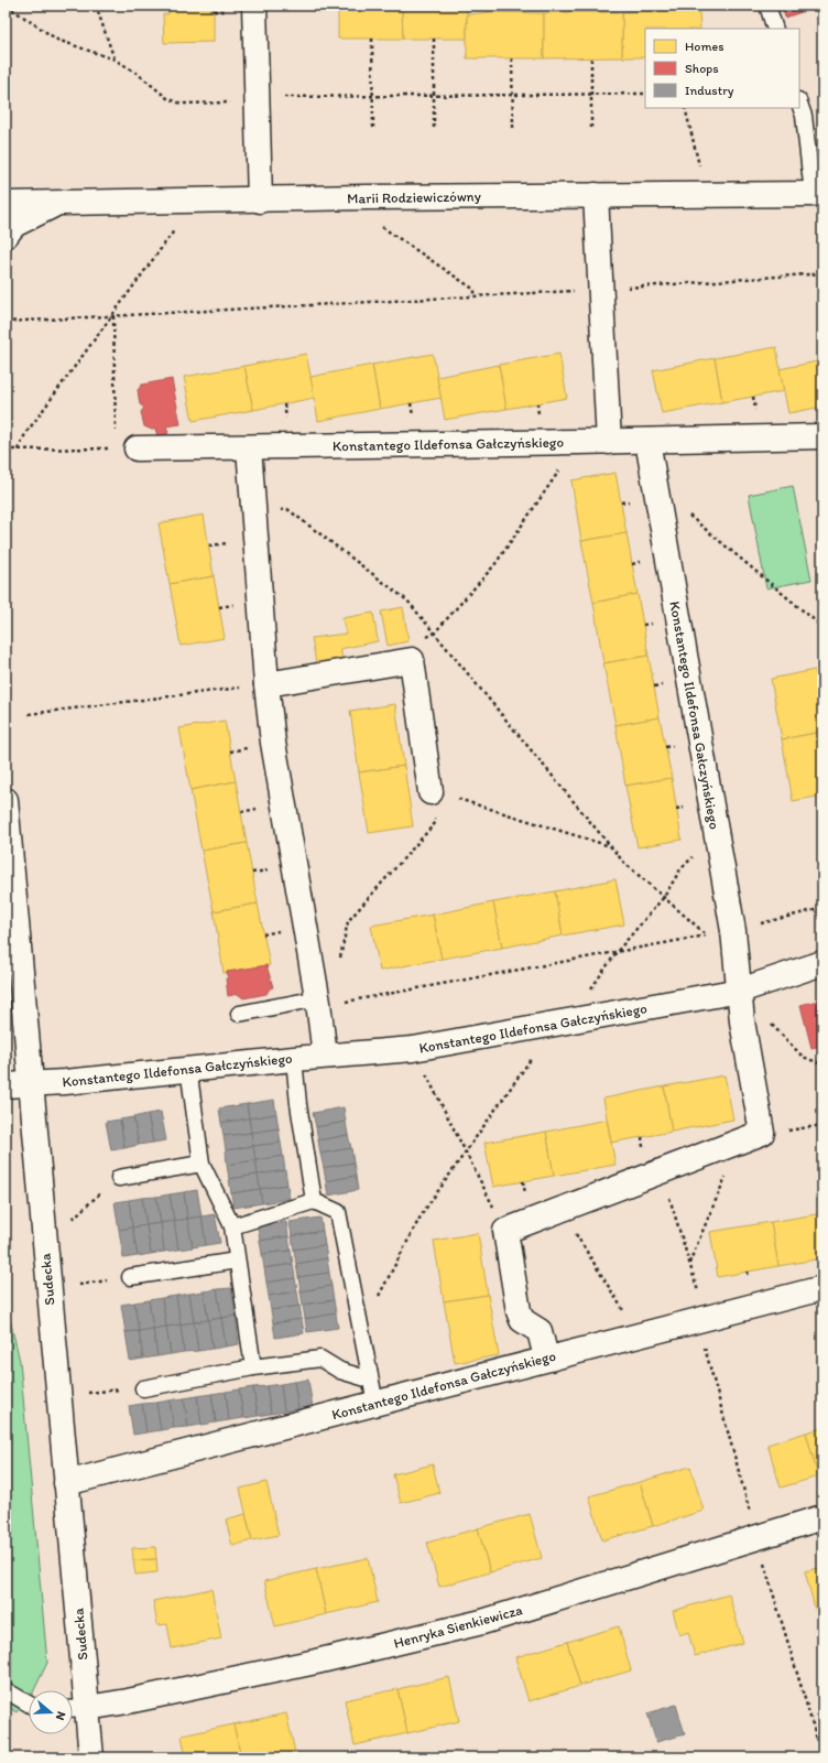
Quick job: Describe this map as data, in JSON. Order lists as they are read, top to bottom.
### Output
{
  "streets": {
    "street": [
      "Marii Rodziewiczówny",
      "Konstantego Ildefonsa Gałczyńskiego",
      "Sudecka",
      "Henryka Sienkiewicza"
    ]
  },
  "crossings": [
    ["Konstantego Ildefonsa Gałczyńskiego", "Sudecka"],
    ["Sudecka", "Henryka Sienkiewicza"]
  ],
  "legend": ["Homes", "Shops", "Industry"],
  "north": "right"
}
